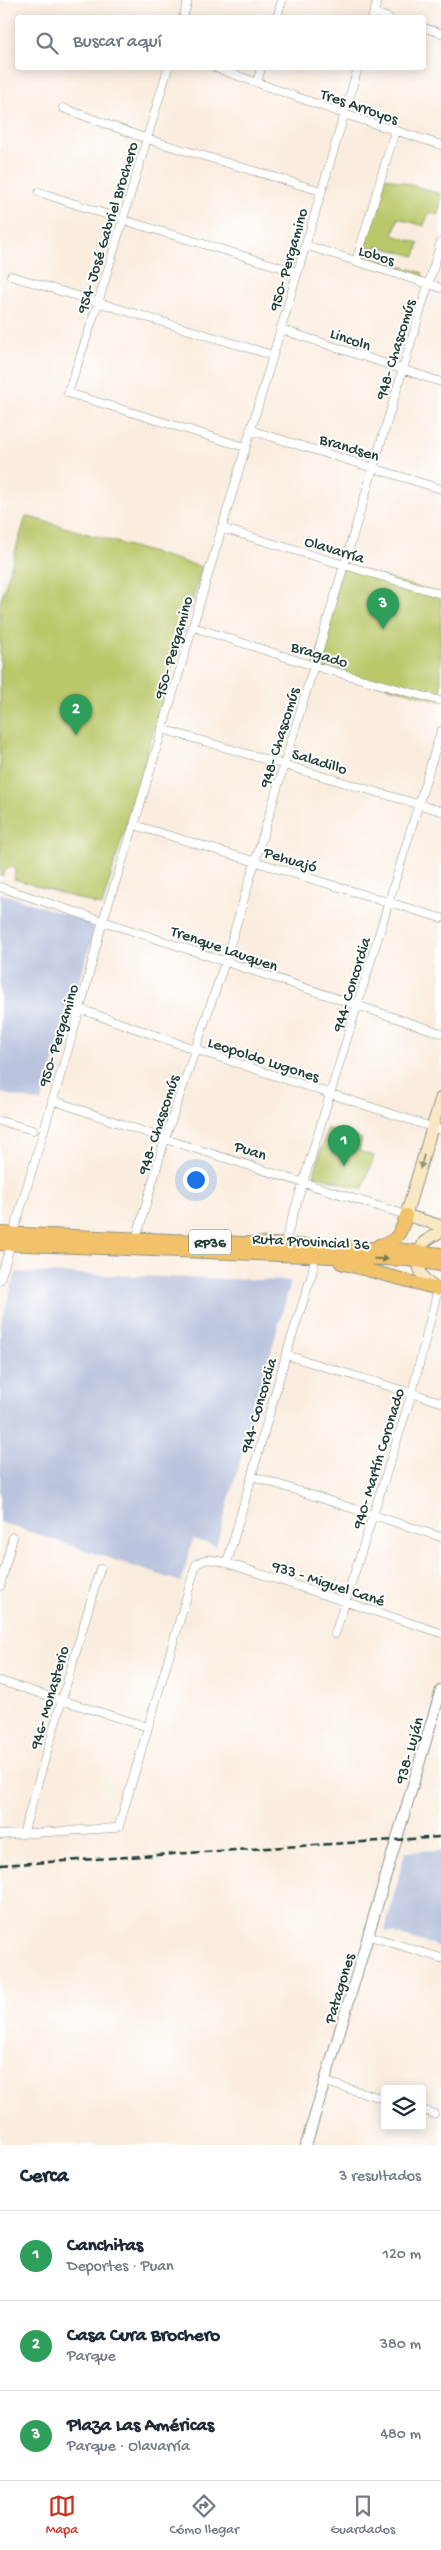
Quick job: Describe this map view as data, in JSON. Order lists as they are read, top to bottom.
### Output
{
  "streets": {
    "main road": ["Puan", "Ruta Provincial 36", "RP36"],
    "street": [
      "Tres Arroyos",
      "954- José Gabriel Brochero",
      "Lobos",
      "950- Pergamino",
      "Lincoln",
      "948- Chascomús",
      "Brandsen",
      "Olavarría",
      "Bragado",
      "Saladillo",
      "Pehuajó",
      "Trenque Lauquen",
      "944- Concordia",
      "Leopoldo Lugones",
      "940- Martín Coronado",
      "933 - Miguel Cané",
      "946- Monasterio",
      "938- Luján",
      "Patagones"
    ]
  },
  "crossings": [
    ["Tres Arroyos", "950- Pergamino"],
    ["954- José Gabriel Brochero", "950- Pergamino"],
    ["Lobos", "950- Pergamino"],
    ["Lobos", "948- Chascomús"],
    ["950- Pergamino", "Lincoln"],
    ["950- Pergamino", "Brandsen"],
    ["950- Pergamino", "Olavarría"],
    ["950- Pergamino", "Bragado"],
    ["950- Pergamino", "Saladillo"],
    ["950- Pergamino", "Pehuajó"],
    ["950- Pergamino", "Trenque Lauquen"],
    ["950- Pergamino", "Leopoldo Lugones"],
    ["950- Pergamino", "Puan"],
    ["950- Pergamino", "Ruta Provincial 36"],
    ["Lincoln", "948- Chascomús"],
    ["948- Chascomús", "Brandsen"],
    ["948- Chascomús", "Olavarría"],
    ["948- Chascomús", "Bragado"],
    ["948- Chascomús", "Saladillo"],
    ["948- Chascomús", "Pehuajó"],
    ["948- Chascomús", "Trenque Lauquen"],
    ["948- Chascomús", "Leopoldo Lugones"],
    ["948- Chascomús", "Puan"],
    ["948- Chascomús", "Ruta Provincial 36"],
    ["Saladillo", "944- Concordia"],
    ["Pehuajó", "944- Concordia"],
    ["Trenque Lauquen", "944- Concordia"],
    ["944- Concordia", "Leopoldo Lugones"],
    ["944- Concordia", "Puan"],
    ["944- Concordia", "Ruta Provincial 36"],
    ["944- Concordia", "933 - Miguel Cané"],
    ["940- Martín Coronado", "933 - Miguel Cané"],
    ["938- Luján", "Patagones"]
  ],
  "page": {
    "search": "Buscar aquí",
    "pins": ["3", "2", "1"],
    "heading": ["Cerca", "3 resultados"],
    "list": [
      {
        "mark": "1",
        "name": "Canchitas",
        "note": "Deportes · Puan",
        "value": "120 m"
      },
      {
        "mark": "2",
        "name": "Casa Cura Brochero",
        "note": "Parque",
        "value": "380 m"
      },
      {
        "mark": "3",
        "name": "Plaza Las Américas",
        "note": "Parque · Olavarría",
        "value": "480 m"
      }
    ],
    "nav": ["Mapa", "Cómo llegar", "Guardados"]
  }
}
